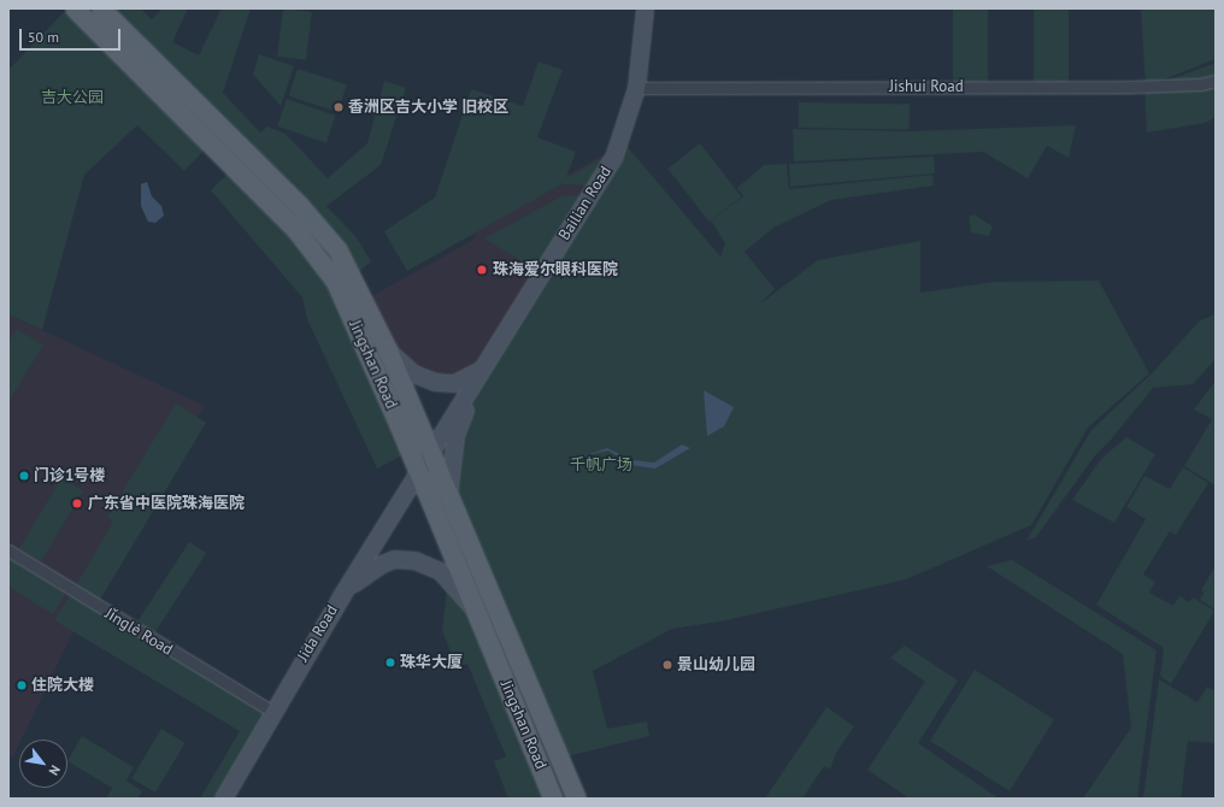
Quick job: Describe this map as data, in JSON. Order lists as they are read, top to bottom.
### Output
{
  "streets": {
    "main road": ["Bailian Road", "Jingshan Road", "Jida Road"],
    "street": ["Jishui Road", "Jǐnglè Road"]
  },
  "crossings": [
    ["Jishui Road", "Bailian Road"],
    ["Bailian Road", "Jingshan Road"],
    ["Bailian Road", "Jida Road"],
    ["Jingshan Road", "Jida Road"],
    ["Jǐnglè Road", "Jida Road"]
  ],
  "parks": ["吉大公园", "千帆广场"],
  "places": [
    "香洲区吉大小学 旧校区",
    "珠海爱尔眼科医院",
    "门诊1号楼",
    "广东省中医院珠海医院",
    "珠华大厦",
    "景山幼儿园",
    "住院大楼"
  ],
  "scale_bar": "50 m",
  "north": "bottom right"
}
